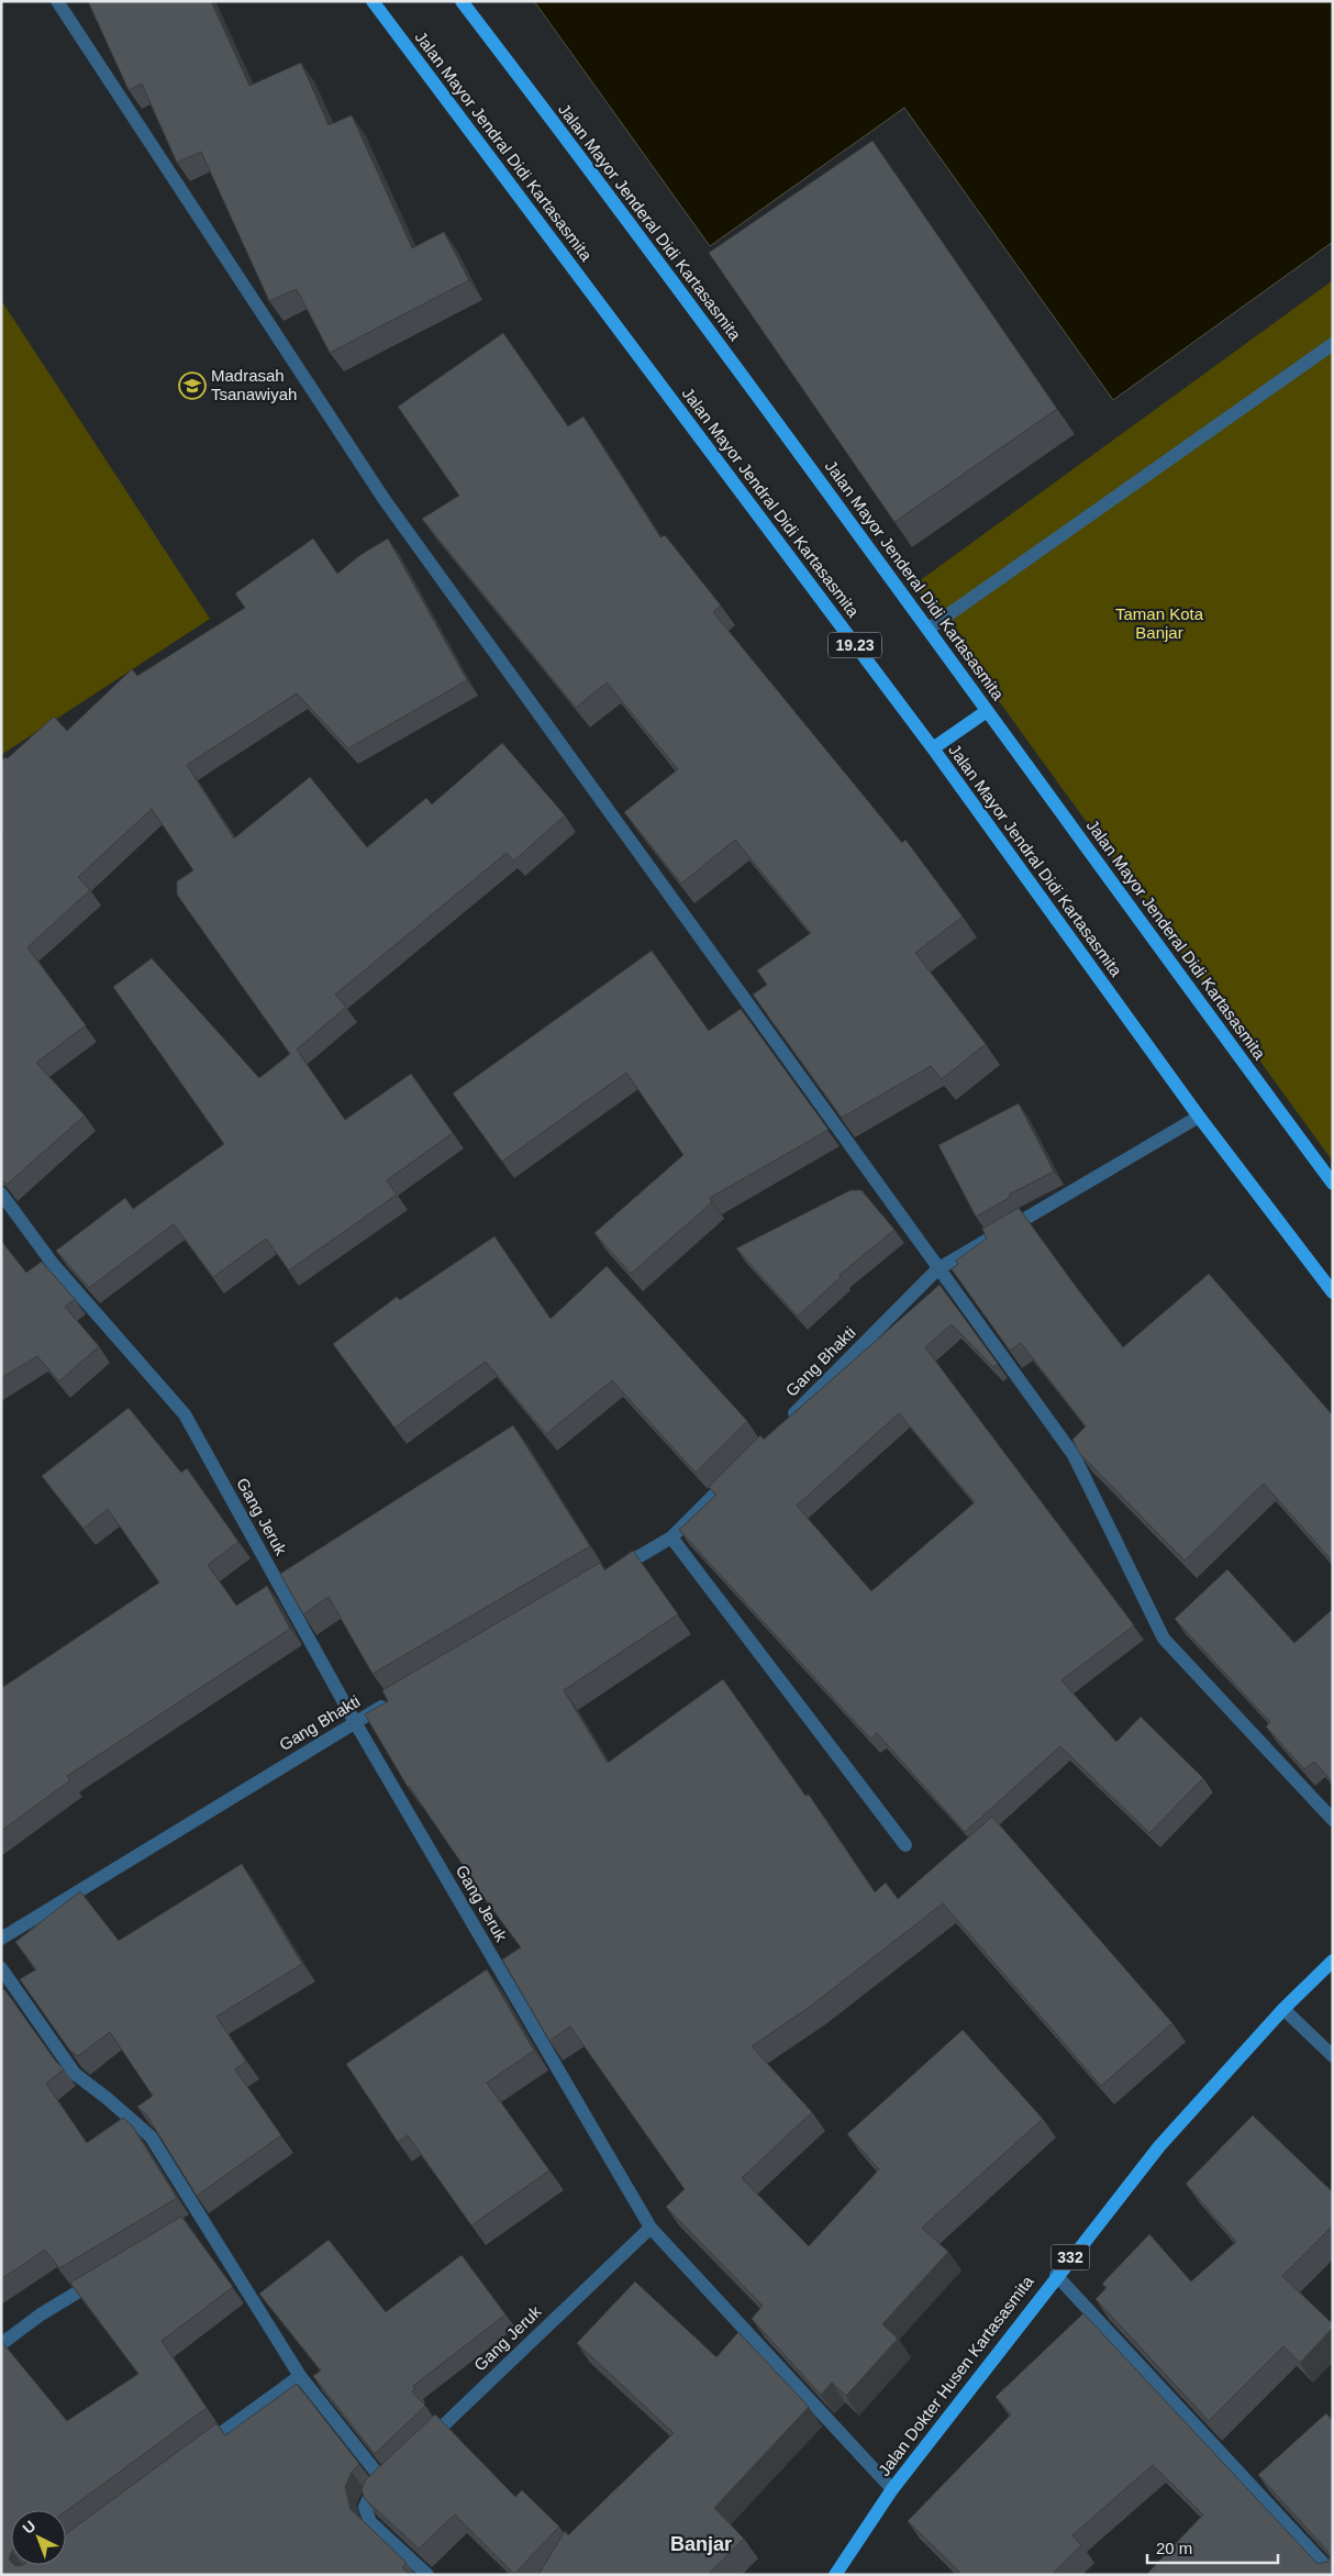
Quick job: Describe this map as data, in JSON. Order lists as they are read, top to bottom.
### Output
{
  "streets": {
    "main road": [
      "Jalan Mayor Jendral Didi Kartasasmita",
      "Jalan Mayor Jenderal Didi Kartasasmita",
      "19.23",
      "332",
      "Jalan Dokter Husen Kartasasmita"
    ],
    "street": ["Gang Bhakti", "Gang Jeruk"]
  },
  "crossings": [
    ["Jalan Mayor Jendral Didi Kartasasmita", "Gang Bhakti"],
    ["Gang Bhakti", "Gang Jeruk"]
  ],
  "districts": ["Banjar"],
  "parks": ["Taman Kota Banjar"],
  "places": {
    "school or university": ["Madrasah Tsanawiyah"]
  },
  "scale_bar": "20 m",
  "north": "top left"
}
